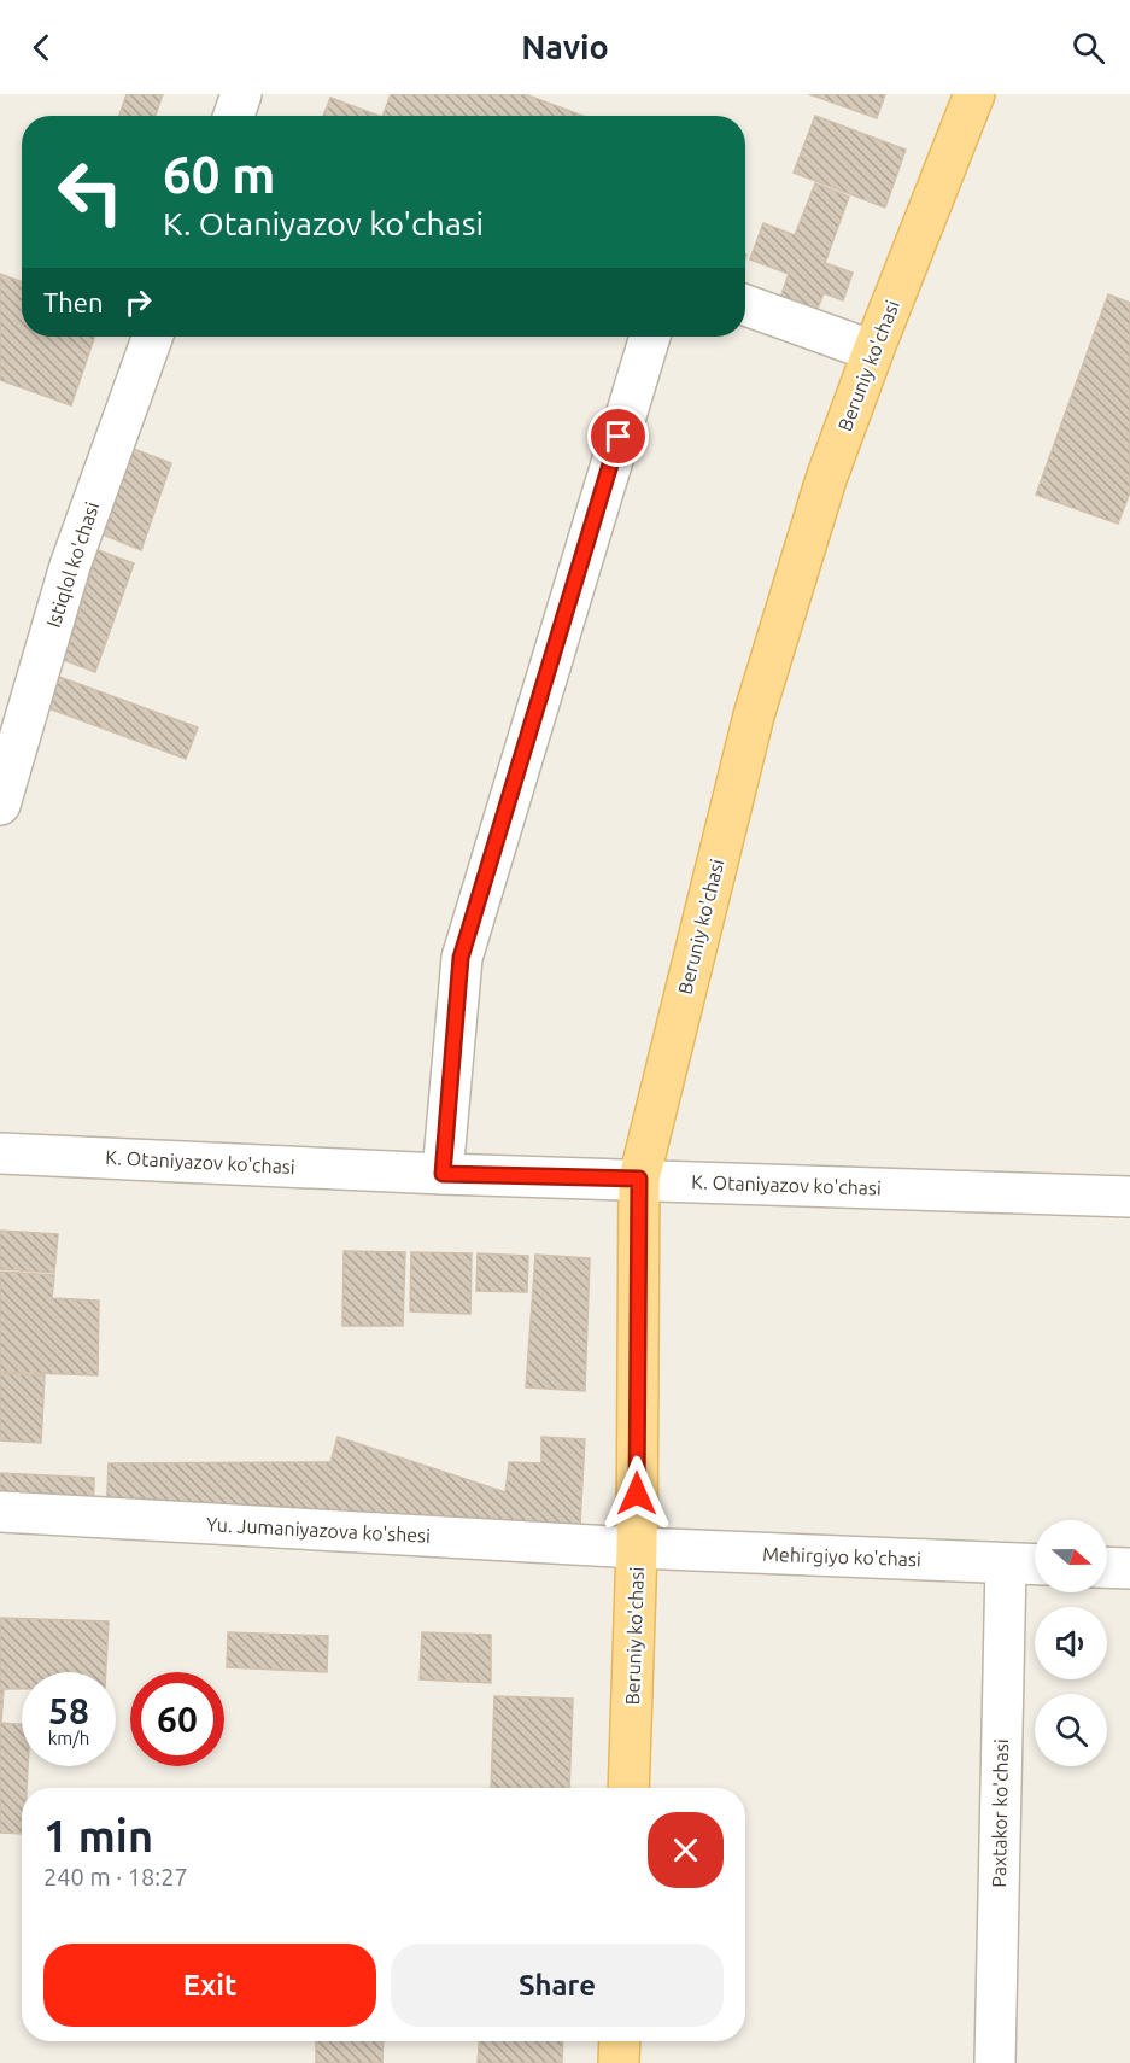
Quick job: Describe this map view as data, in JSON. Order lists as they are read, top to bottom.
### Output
{
  "streets": {
    "main road": ["Beruniy ko'chasi"],
    "street": [
      "Istiqlol ko'chasi",
      "K. Otaniyazov ko'chasi",
      "Yu. Jumaniyazova ko'shesi",
      "Mehirgiyo ko'chasi",
      "Paxtakor ko'chasi"
    ]
  },
  "crossings": [
    ["Beruniy ko'chasi", "K. Otaniyazov ko'chasi"],
    ["Beruniy ko'chasi", "Yu. Jumaniyazova ko'shesi"],
    ["Beruniy ko'chasi", "Mehirgiyo ko'chasi"],
    ["Yu. Jumaniyazova ko'shesi", "Mehirgiyo ko'chasi"],
    ["Mehirgiyo ko'chasi", "Paxtakor ko'chasi"]
  ],
  "north": "right",
  "page": {
    "header": "Navio",
    "turn": ["60 m", "K. Otaniyazov ko'chasi"],
    "then": "Then",
    "speed": "58 km/h",
    "limit": "60",
    "heading": ["1 min", "240 m · 18:27"],
    "buttons": ["Exit", "Share"]
  }
}
